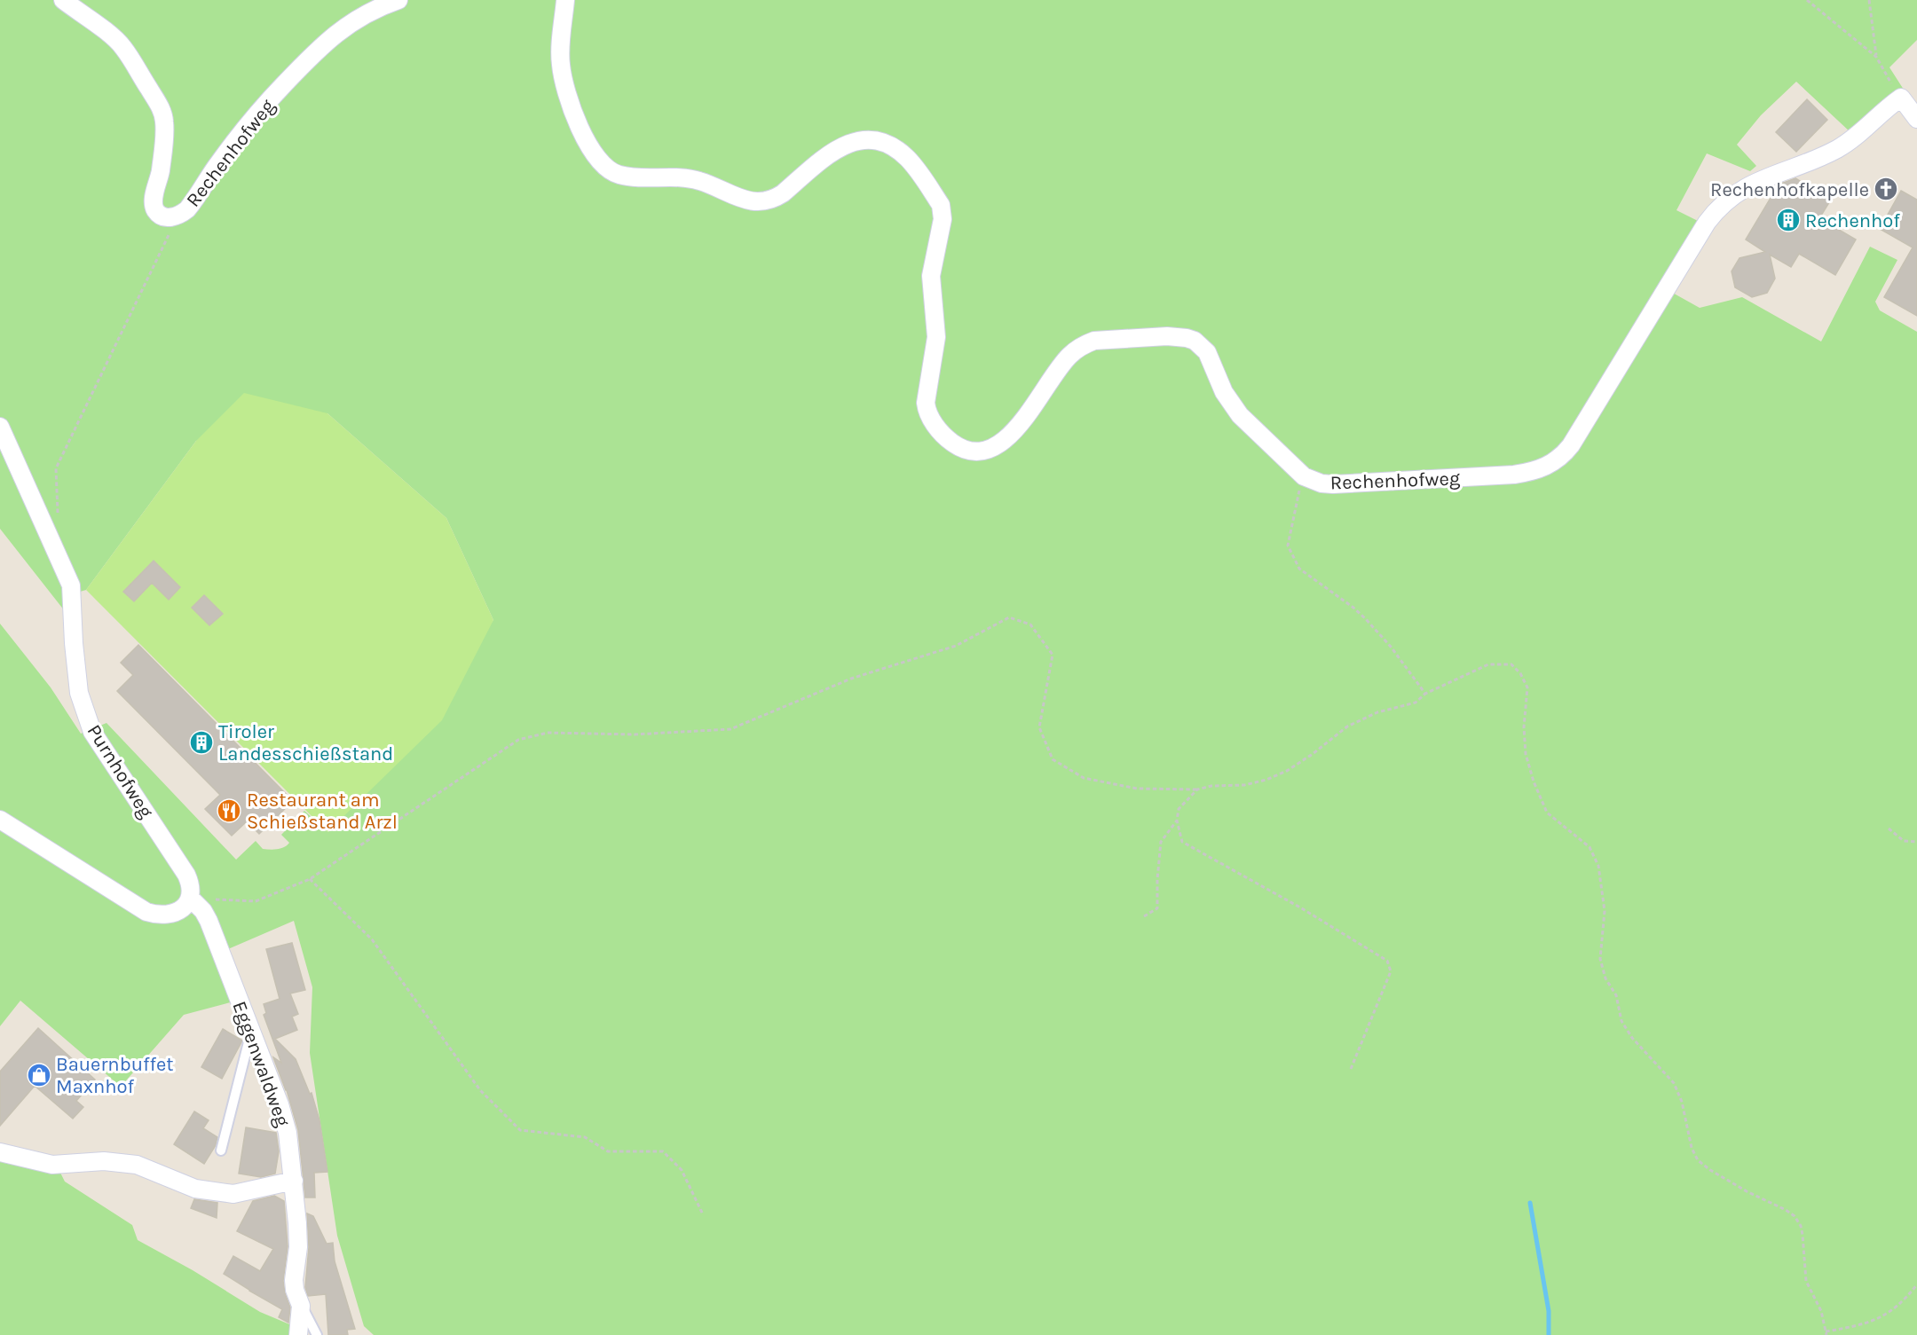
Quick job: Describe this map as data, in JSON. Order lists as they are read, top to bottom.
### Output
{
  "streets": {
    "street": ["Rechenhofweg", "Purnhofweg", "Eggenwaldweg"]
  },
  "crossings": [
    ["Purnhofweg", "Eggenwaldweg"]
  ],
  "places": {
    "church": ["Rechenhofkapelle"],
    "building": ["Rechenhof", "Tiroler Landesschießstand"],
    "restaurant": ["Restaurant am Schießstand Arzl"],
    "shop": ["Bauernbuffet Maxnhof"]
  }
}
